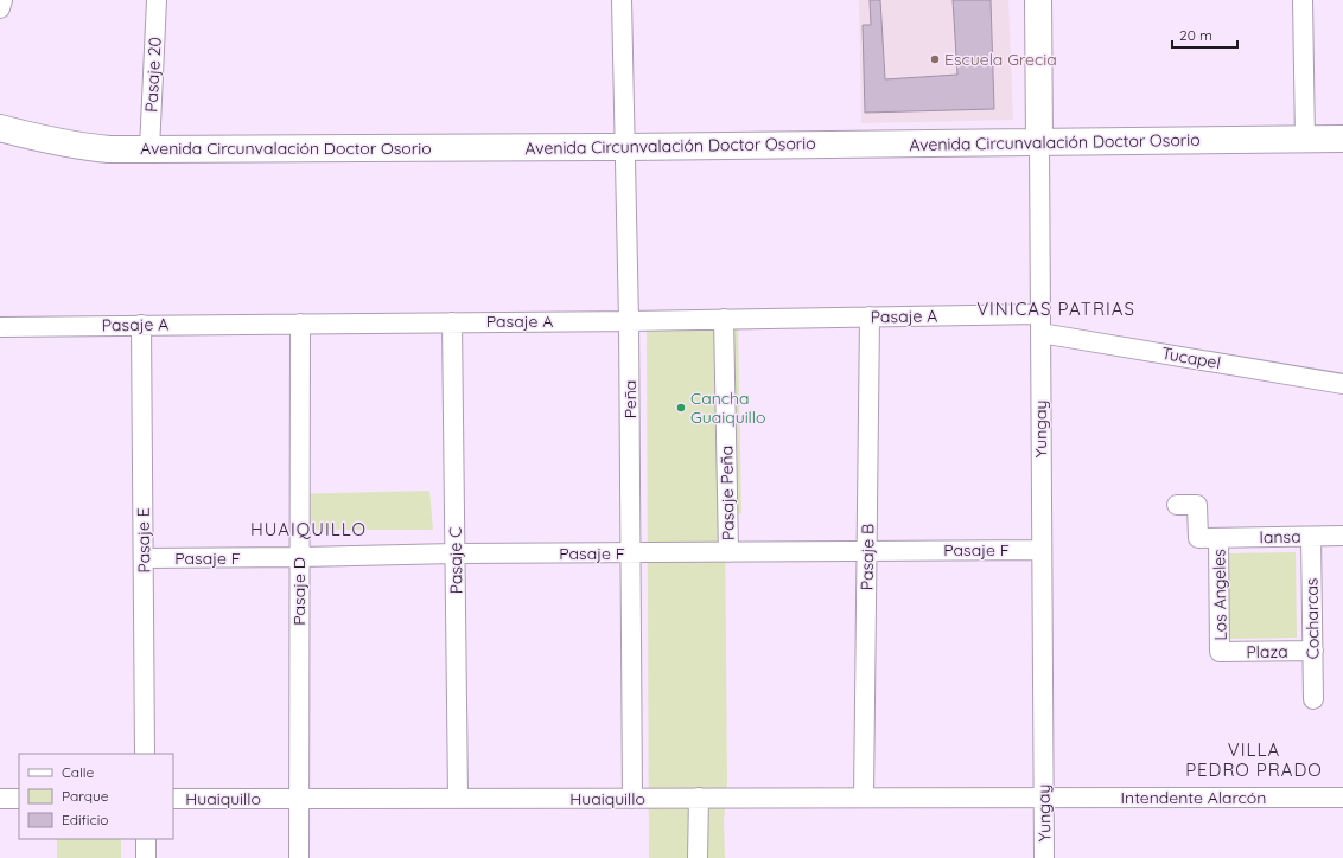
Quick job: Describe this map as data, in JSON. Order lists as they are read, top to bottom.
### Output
{
  "streets": {
    "main road": ["Avenida Circunvalación Doctor Osorio", "Yungay"],
    "street": [
      "Pasaje 20",
      "Pasaje A",
      "Tucapel",
      "Peña",
      "Pasaje Peña",
      "Iansa",
      "Pasaje E",
      "Pasaje F",
      "Pasaje B",
      "Pasaje C",
      "Pasaje D",
      "Los Angeles",
      "Cocharcas",
      "Plaza",
      "Intendente Alarcón",
      "Huaiquillo"
    ]
  },
  "crossings": [
    ["Pasaje 20", "Avenida Circunvalación Doctor Osorio"],
    ["Avenida Circunvalación Doctor Osorio", "Peña"],
    ["Avenida Circunvalación Doctor Osorio", "Yungay"],
    ["Pasaje A", "Tucapel"],
    ["Pasaje A", "Peña"],
    ["Pasaje A", "Yungay"],
    ["Pasaje A", "Pasaje Peña"],
    ["Pasaje A", "Pasaje E"],
    ["Pasaje A", "Pasaje B"],
    ["Pasaje A", "Pasaje C"],
    ["Pasaje A", "Pasaje D"],
    ["Tucapel", "Yungay"],
    ["Peña", "Pasaje F"],
    ["Peña", "Huaiquillo"],
    ["Yungay", "Pasaje F"],
    ["Yungay", "Intendente Alarcón"],
    ["Yungay", "Huaiquillo"],
    ["Pasaje Peña", "Pasaje F"],
    ["Iansa", "Los Angeles"],
    ["Iansa", "Cocharcas"],
    ["Pasaje E", "Pasaje F"],
    ["Pasaje F", "Pasaje B"],
    ["Pasaje F", "Pasaje C"],
    ["Pasaje F", "Pasaje D"],
    ["Pasaje B", "Huaiquillo"],
    ["Pasaje C", "Huaiquillo"],
    ["Pasaje D", "Huaiquillo"],
    ["Los Angeles", "Plaza"],
    ["Cocharcas", "Plaza"],
    ["Intendente Alarcón", "Huaiquillo"]
  ],
  "districts": ["VINICAS PATRIAS", "HUAIQUILLO", "VILLA PEDRO PRADO"],
  "places": ["Escuela Grecia", "Cancha Guaiquillo"],
  "legend": ["Calle", "Parque", "Edificio"],
  "scale_bar": "20 m"
}
